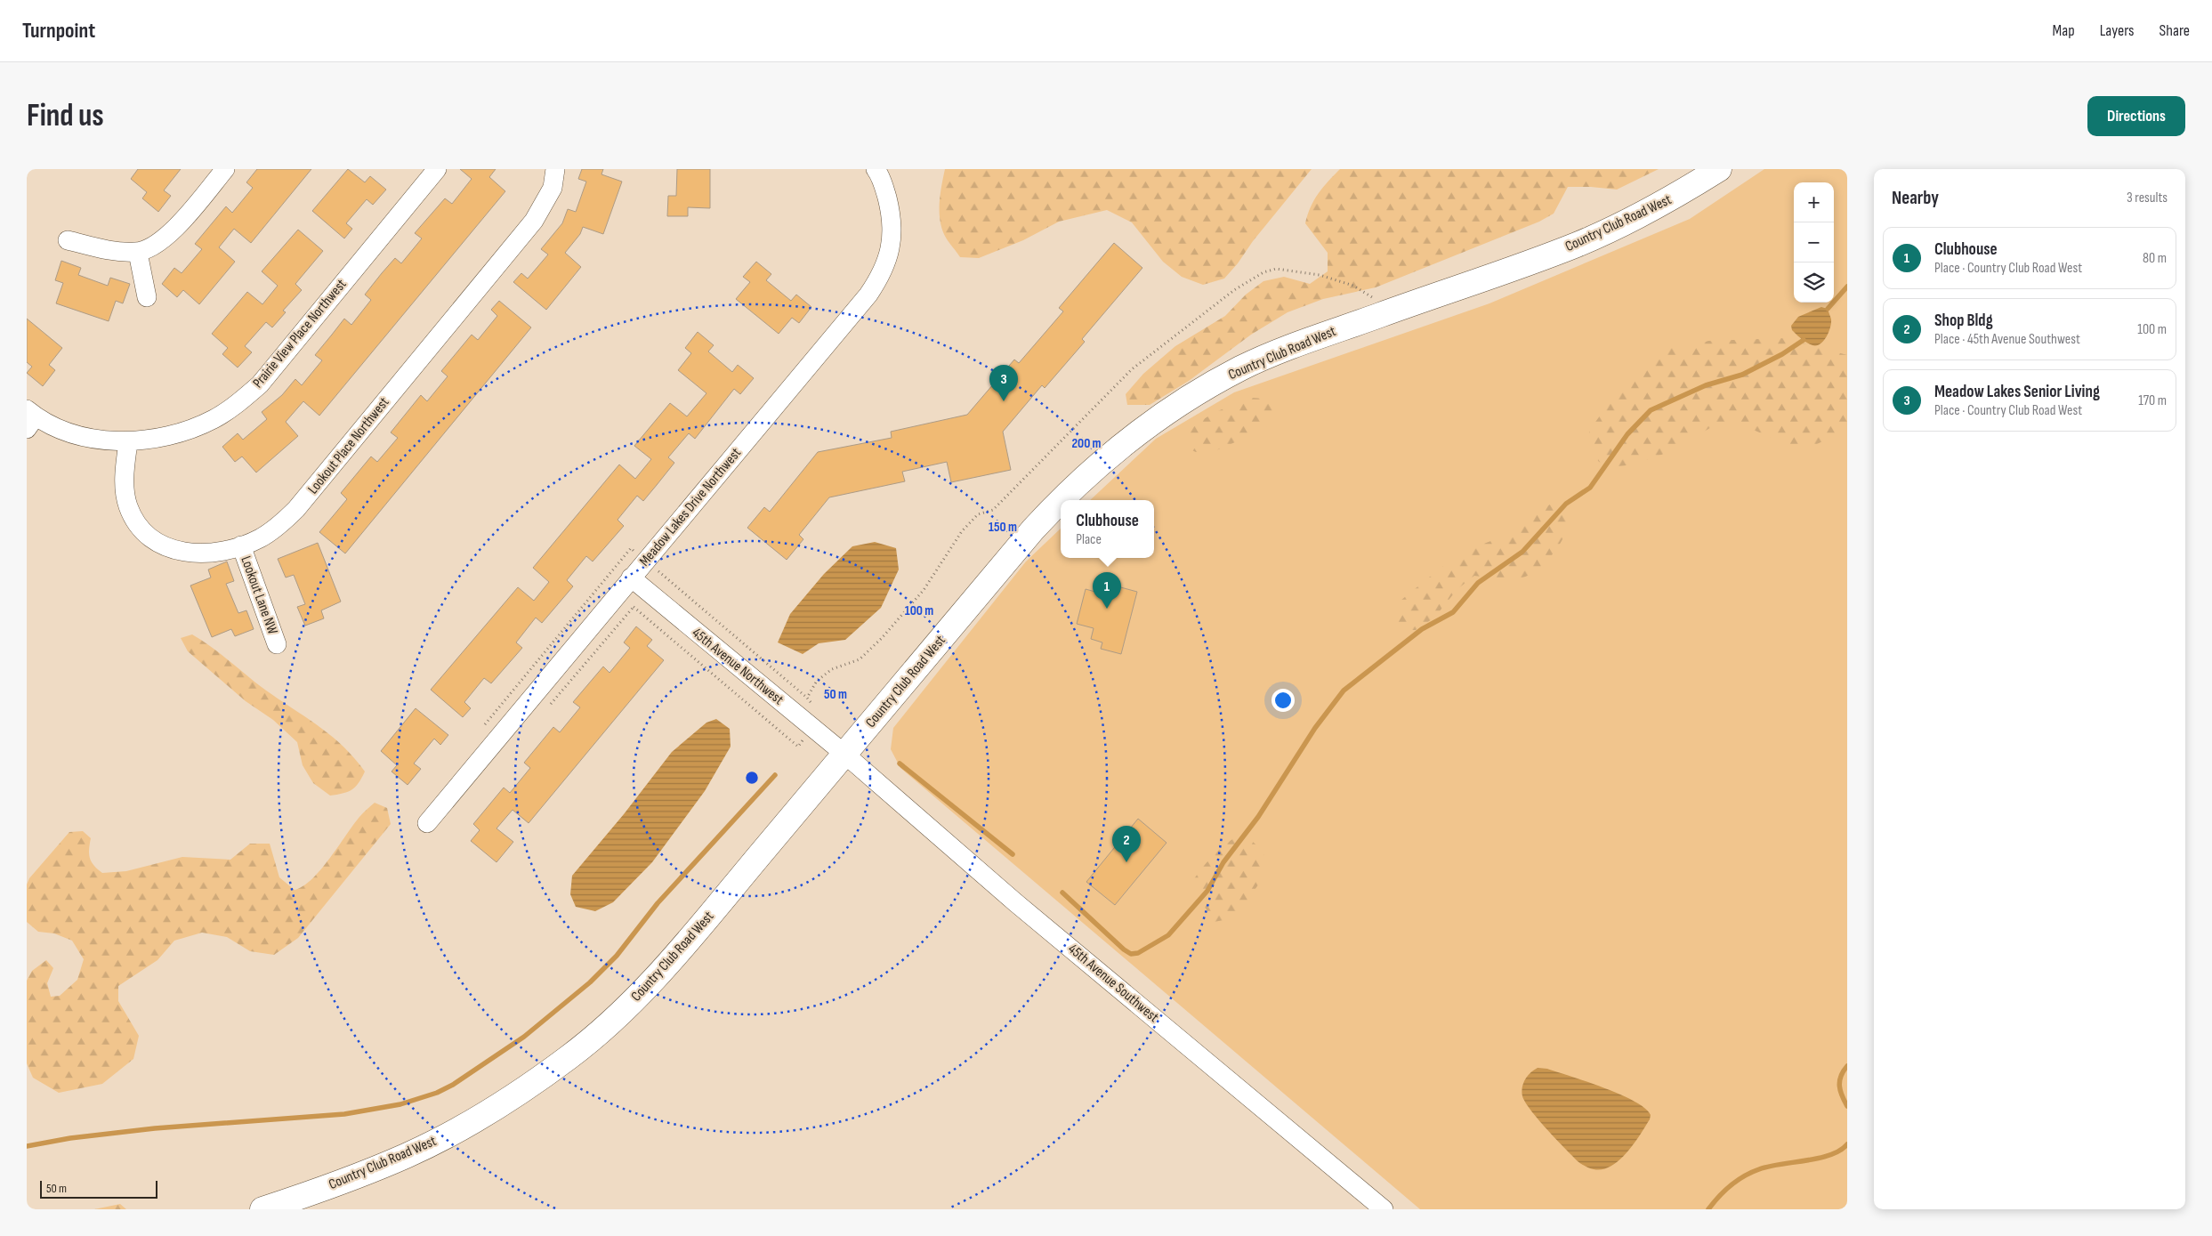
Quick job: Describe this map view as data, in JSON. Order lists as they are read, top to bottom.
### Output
{
  "streets": {
    "main road": ["Country Club Road West"],
    "street": [
      "Prairie View Place Northwest",
      "Lookout Place Northwest",
      "Meadow Lakes Drive Northwest",
      "Lookout Lane NW",
      "45th Avenue Northwest",
      "45th Avenue Southwest"
    ]
  },
  "crossings": [
    ["Country Club Road West", "45th Avenue Northwest"],
    ["Country Club Road West", "45th Avenue Southwest"],
    ["Prairie View Place Northwest", "Lookout Place Northwest"],
    ["Lookout Place Northwest", "Lookout Lane NW"],
    ["Meadow Lakes Drive Northwest", "45th Avenue Northwest"],
    ["45th Avenue Northwest", "45th Avenue Southwest"]
  ],
  "scale_bar": "50 m",
  "page": {
    "header": "Turnpoint",
    "nav": ["Map", "Layers", "Share"],
    "buttons": "Directions",
    "title": "Find us",
    "heading": ["Nearby", "3 results"],
    "map_buttons": ["+", "−"],
    "list": [
      {
        "mark": "1",
        "name": "Clubhouse",
        "note": "Place · Country Club Road West",
        "value": "80 m"
      },
      {
        "mark": "2",
        "name": "Shop Bldg",
        "note": "Place · 45th Avenue Southwest",
        "value": "100 m"
      },
      {
        "mark": "3",
        "name": "Meadow Lakes Senior Living",
        "note": "Place · Country Club Road West",
        "value": "170 m"
      }
    ],
    "pins": ["3", "1", "2"],
    "popup": ["Clubhouse", "Place"],
    "scale": "50 m"
  },
  "rings": [
    "200 m",
    "150 m",
    "100 m",
    "50 m"
  ]
}
